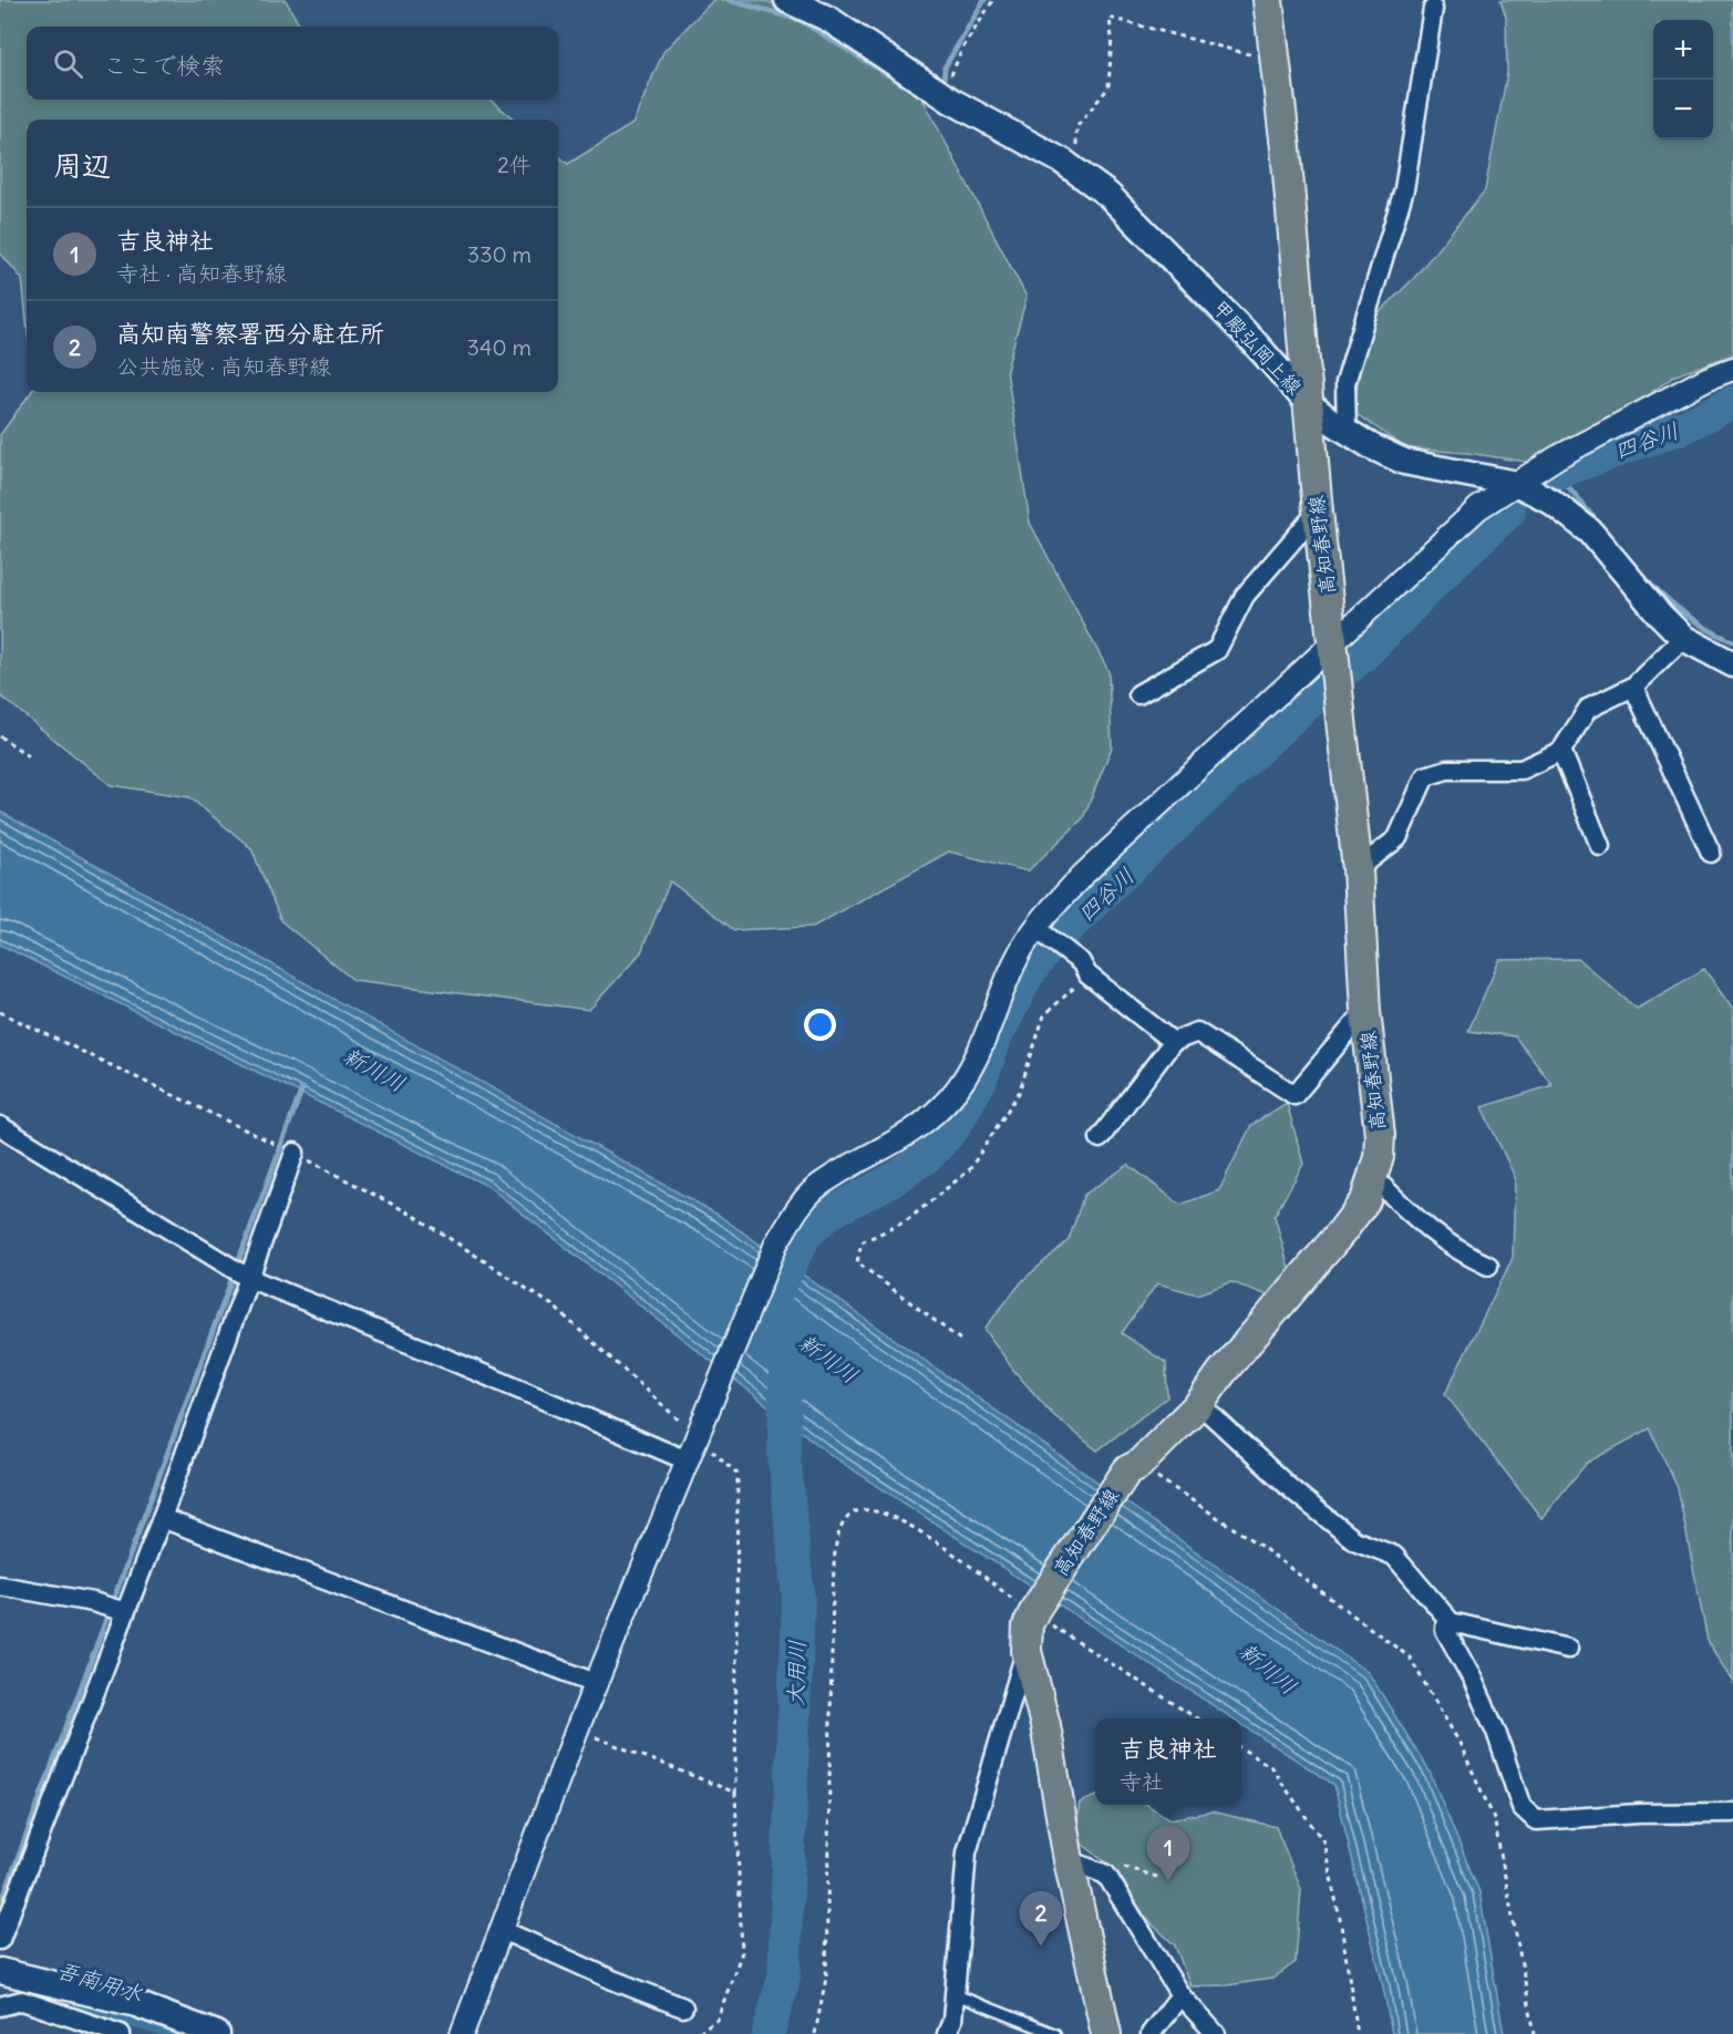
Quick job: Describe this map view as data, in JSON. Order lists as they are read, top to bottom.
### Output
{
  "streets": {
    "main road": ["甲殿弘岡上線", "高知春野線"]
  },
  "crossings": [
    ["甲殿弘岡上線", "高知春野線"]
  ],
  "water": [
    "四谷川",
    "新川川",
    "大用川",
    "吾南用水"
  ],
  "page": {
    "map_buttons": ["+", "−"],
    "search": "ここで検索",
    "heading": ["周辺", "2件"],
    "list": [
      {
        "mark": "1",
        "name": "吉良神社",
        "note": "寺社 · 高知春野線",
        "value": "330 m"
      },
      {
        "mark": "2",
        "name": "高知南警察署西分駐在所",
        "note": "公共施設 · 高知春野線",
        "value": "340 m"
      }
    ],
    "popup": ["吉良神社", "寺社"],
    "pins": ["1", "2"]
  }
}
